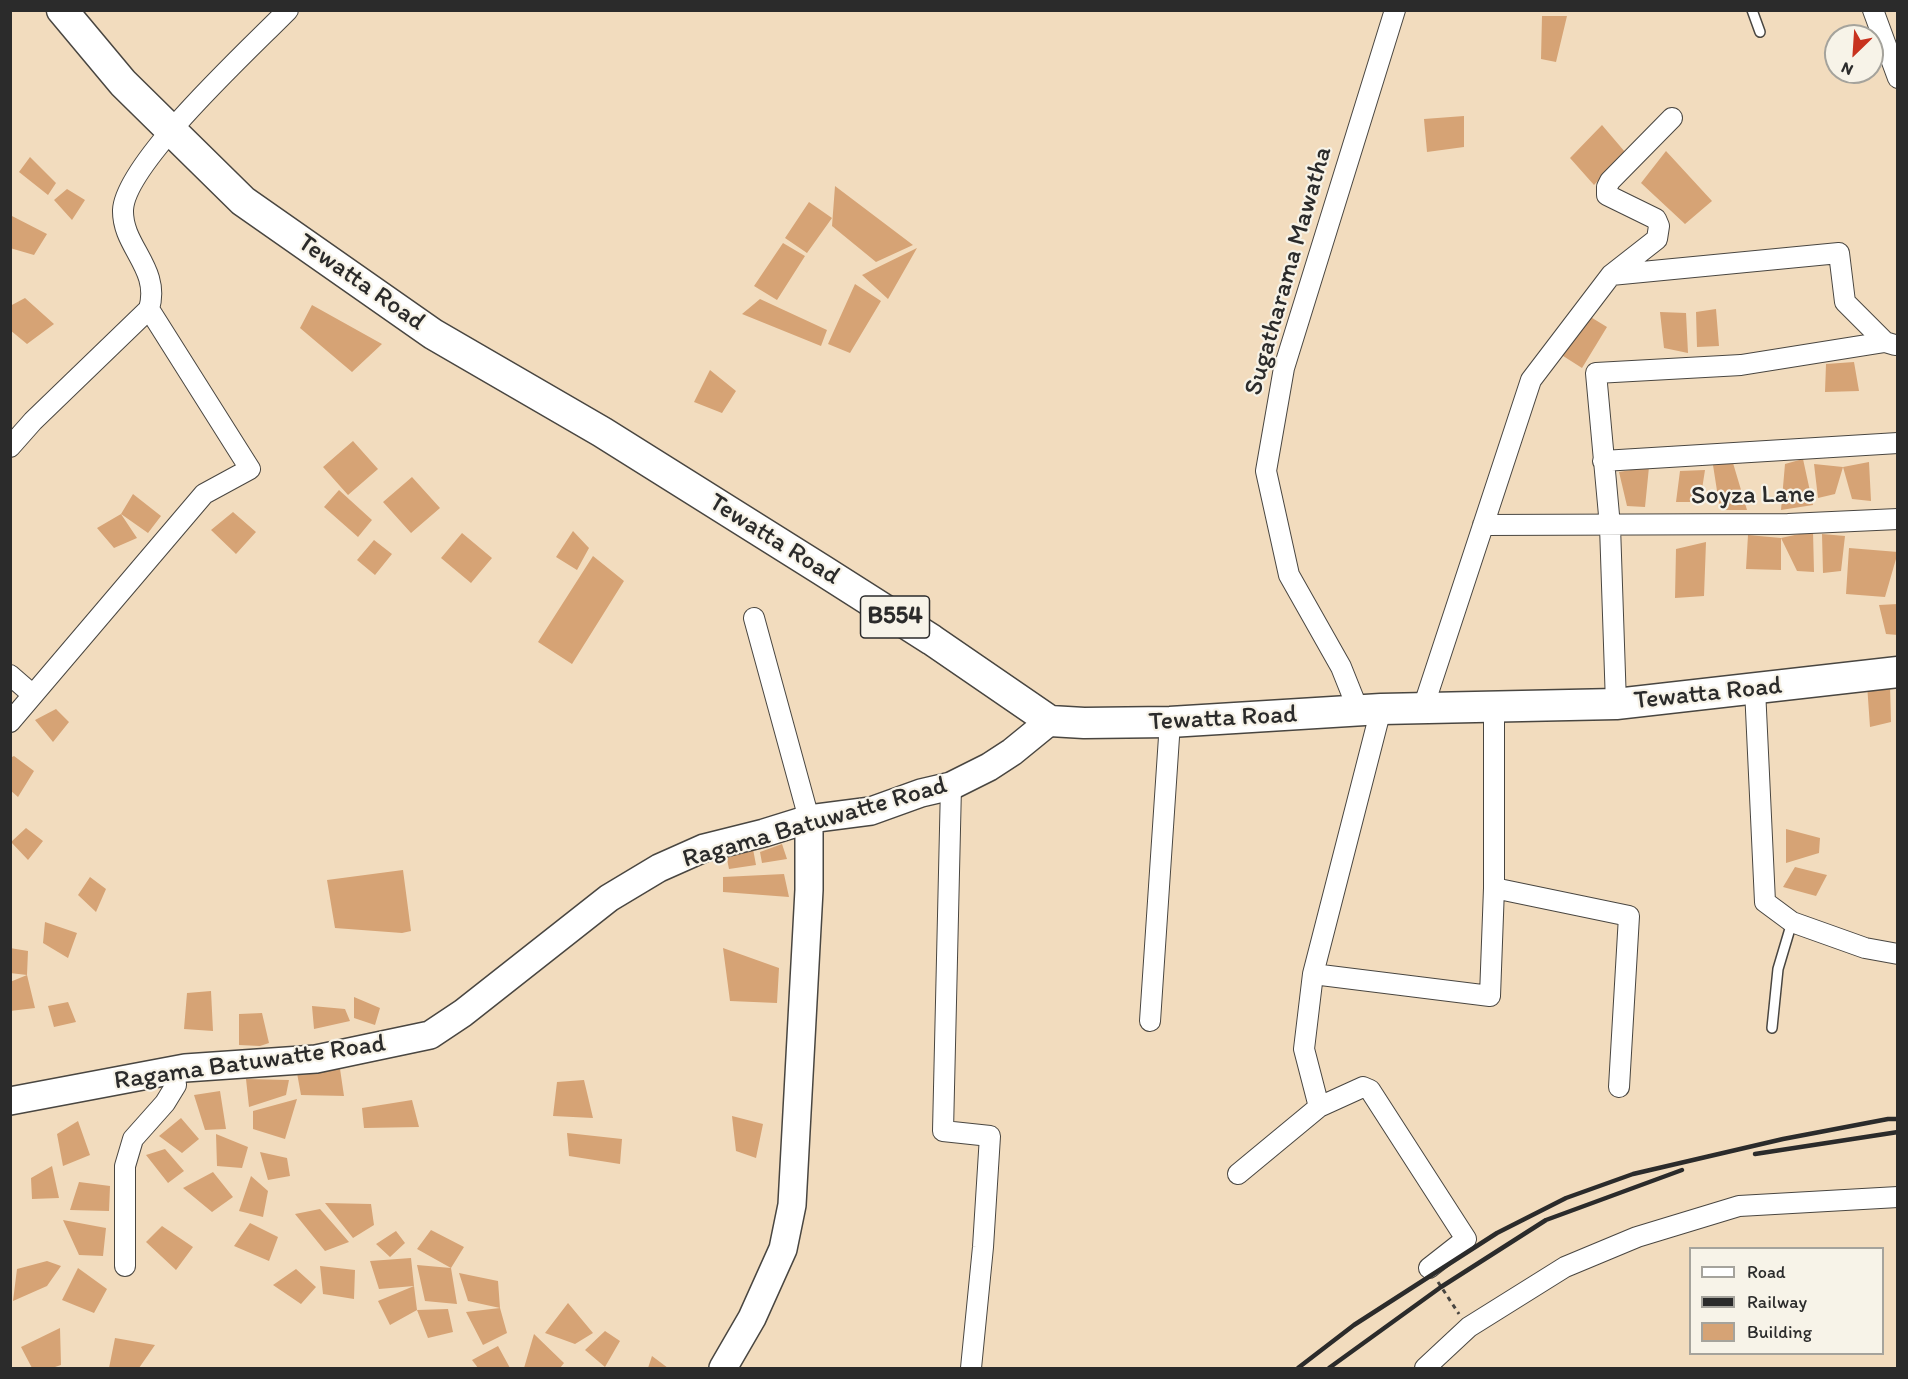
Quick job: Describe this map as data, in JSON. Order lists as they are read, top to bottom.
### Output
{
  "streets": {
    "main road": ["Tewatta Road", "B554"],
    "street": ["Sugatharama Mawatha", "Soyza Lane", "Ragama Batuwatte Road"]
  },
  "crossings": [
    ["Sugatharama Mawatha", "Tewatta Road"],
    ["Tewatta Road", "Ragama Batuwatte Road"]
  ],
  "legend": ["Road", "Railway", "Building"],
  "north": "bottom left"
}
